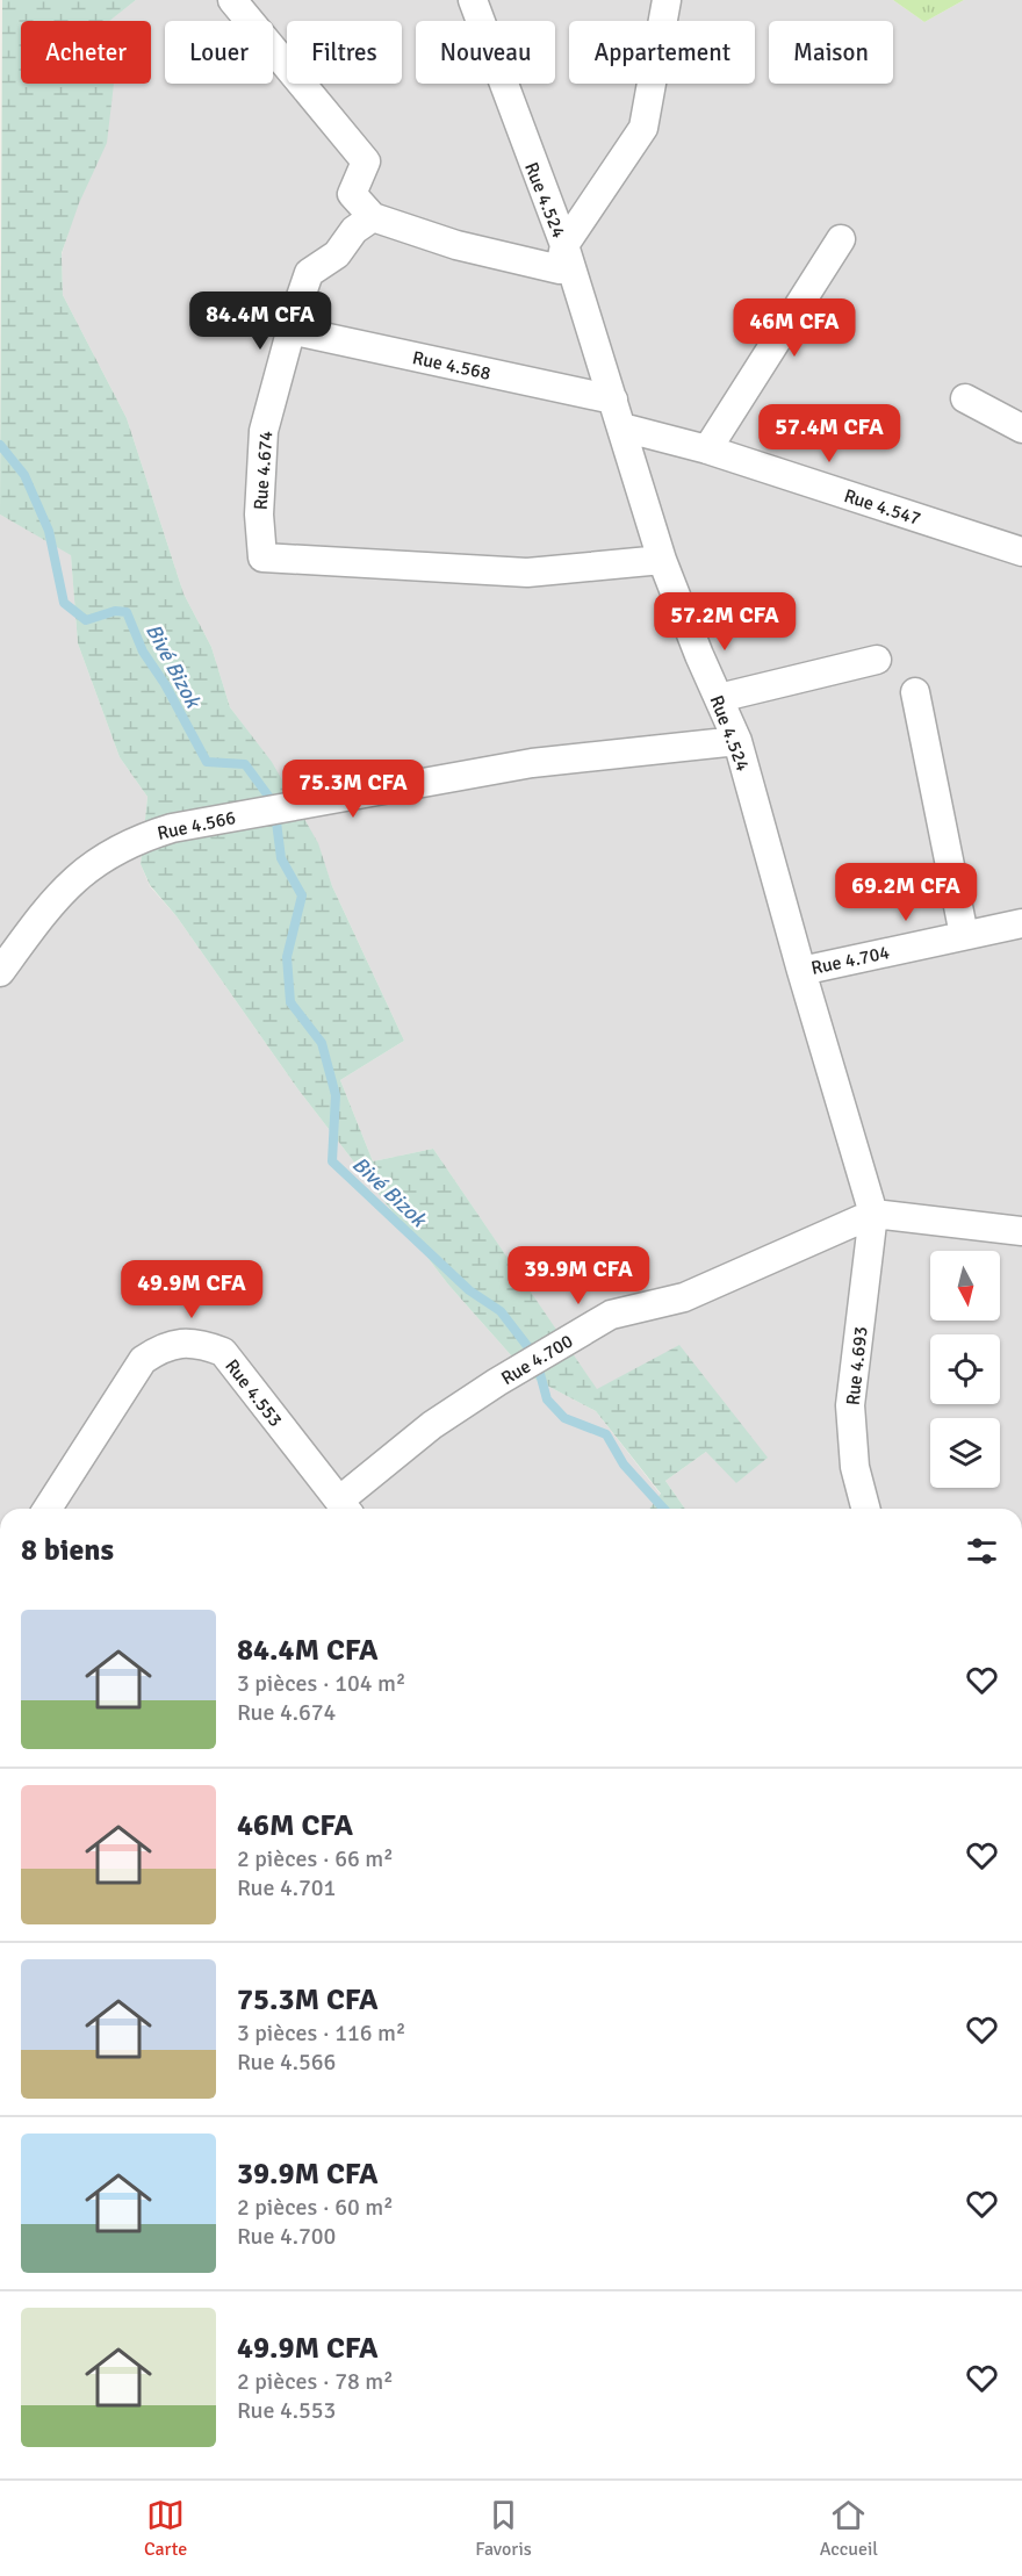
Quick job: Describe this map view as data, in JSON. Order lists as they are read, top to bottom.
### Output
{
  "streets": {
    "street": [
      "Rue 4.524",
      "Rue 4.568",
      "Rue 4.674",
      "Rue 4.547",
      "Rue 4.566",
      "Rue 4.704",
      "Rue 4.700",
      "Rue 4.693",
      "Rue 4.553"
    ]
  },
  "crossings": [
    ["Rue 4.524", "Rue 4.568"],
    ["Rue 4.524", "Rue 4.674"],
    ["Rue 4.524", "Rue 4.547"],
    ["Rue 4.524", "Rue 4.566"],
    ["Rue 4.524", "Rue 4.704"],
    ["Rue 4.524", "Rue 4.700"],
    ["Rue 4.524", "Rue 4.693"],
    ["Rue 4.568", "Rue 4.674"],
    ["Rue 4.700", "Rue 4.693"],
    ["Rue 4.700", "Rue 4.553"]
  ],
  "water": ["Bivé Bizok"],
  "north": "bottom",
  "page": {
    "chip": [
      "Acheter",
      "Louer",
      "Filtres",
      "Nouveau",
      "Appartement",
      "Maison"
    ],
    "price": [
      "84.4M CFA",
      "46M CFA",
      "57.4M CFA",
      "57.2M CFA",
      "75.3M CFA",
      "69.2M CFA",
      "39.9M CFA",
      "49.9M CFA"
    ],
    "heading": "8 biens",
    "list": [
      {
        "name": "84.4M CFA",
        "note": "3 pièces · 104 m² · Rue 4.674"
      },
      {
        "name": "46M CFA",
        "note": "2 pièces · 66 m² · Rue 4.701"
      },
      {
        "name": "75.3M CFA",
        "note": "3 pièces · 116 m² · Rue 4.566"
      },
      {
        "name": "39.9M CFA",
        "note": "2 pièces · 60 m² · Rue 4.700"
      },
      {
        "name": "49.9M CFA",
        "note": "2 pièces · 78 m² · Rue 4.553"
      }
    ],
    "tabs": ["Carte", "Favoris", "Accueil"]
  }
}
